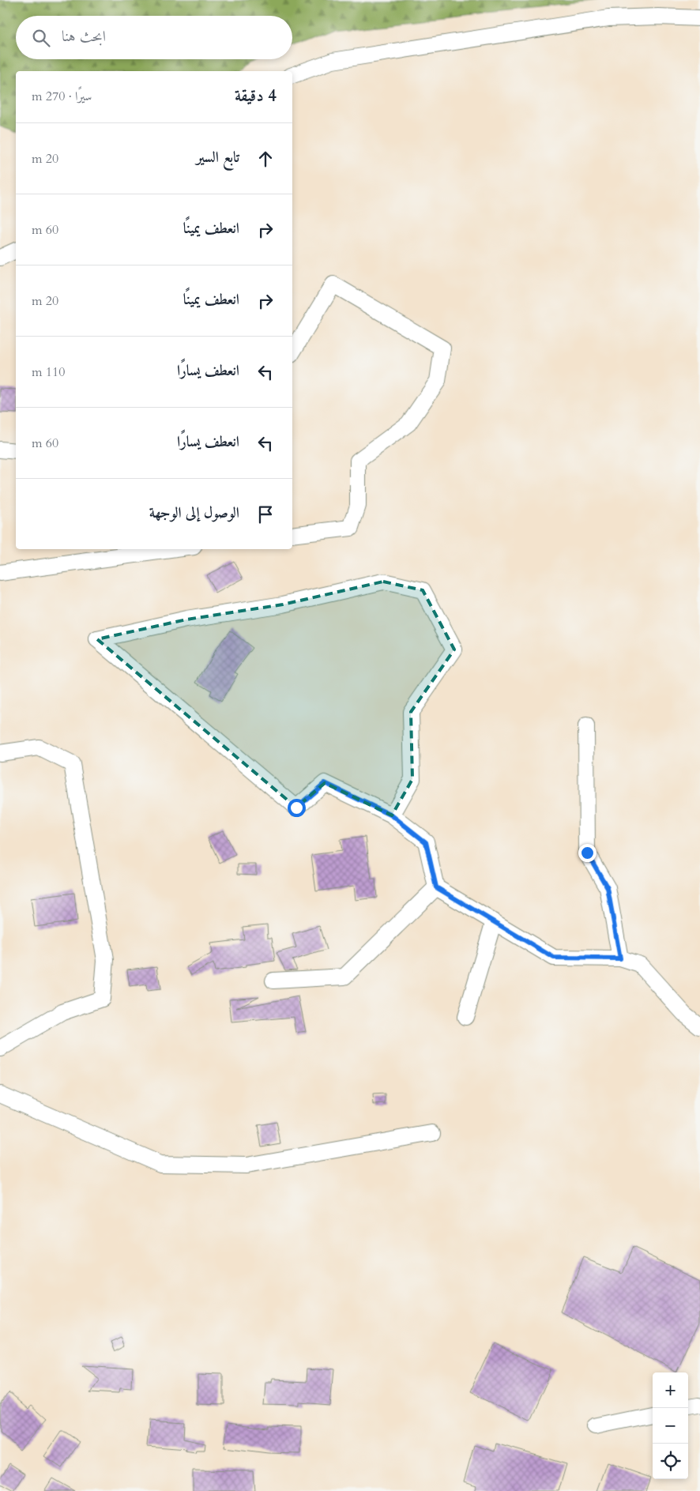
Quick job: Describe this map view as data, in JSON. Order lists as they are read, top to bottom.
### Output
{
  "page": {
    "search": "ابحث هنا",
    "heading": ["4 دقيقة", "سيرًا · 270 m"],
    "list": [
      ["تابع السير", "20 m"],
      ["انعطف يمينًا", "60 m"],
      ["انعطف يمينًا", "20 m"],
      ["انعطف يسارًا", "110 m"],
      ["انعطف يسارًا", "60 m"],
      "الوصول إلى الوجهة"
    ],
    "map_buttons": ["+", "−"]
  }
}
